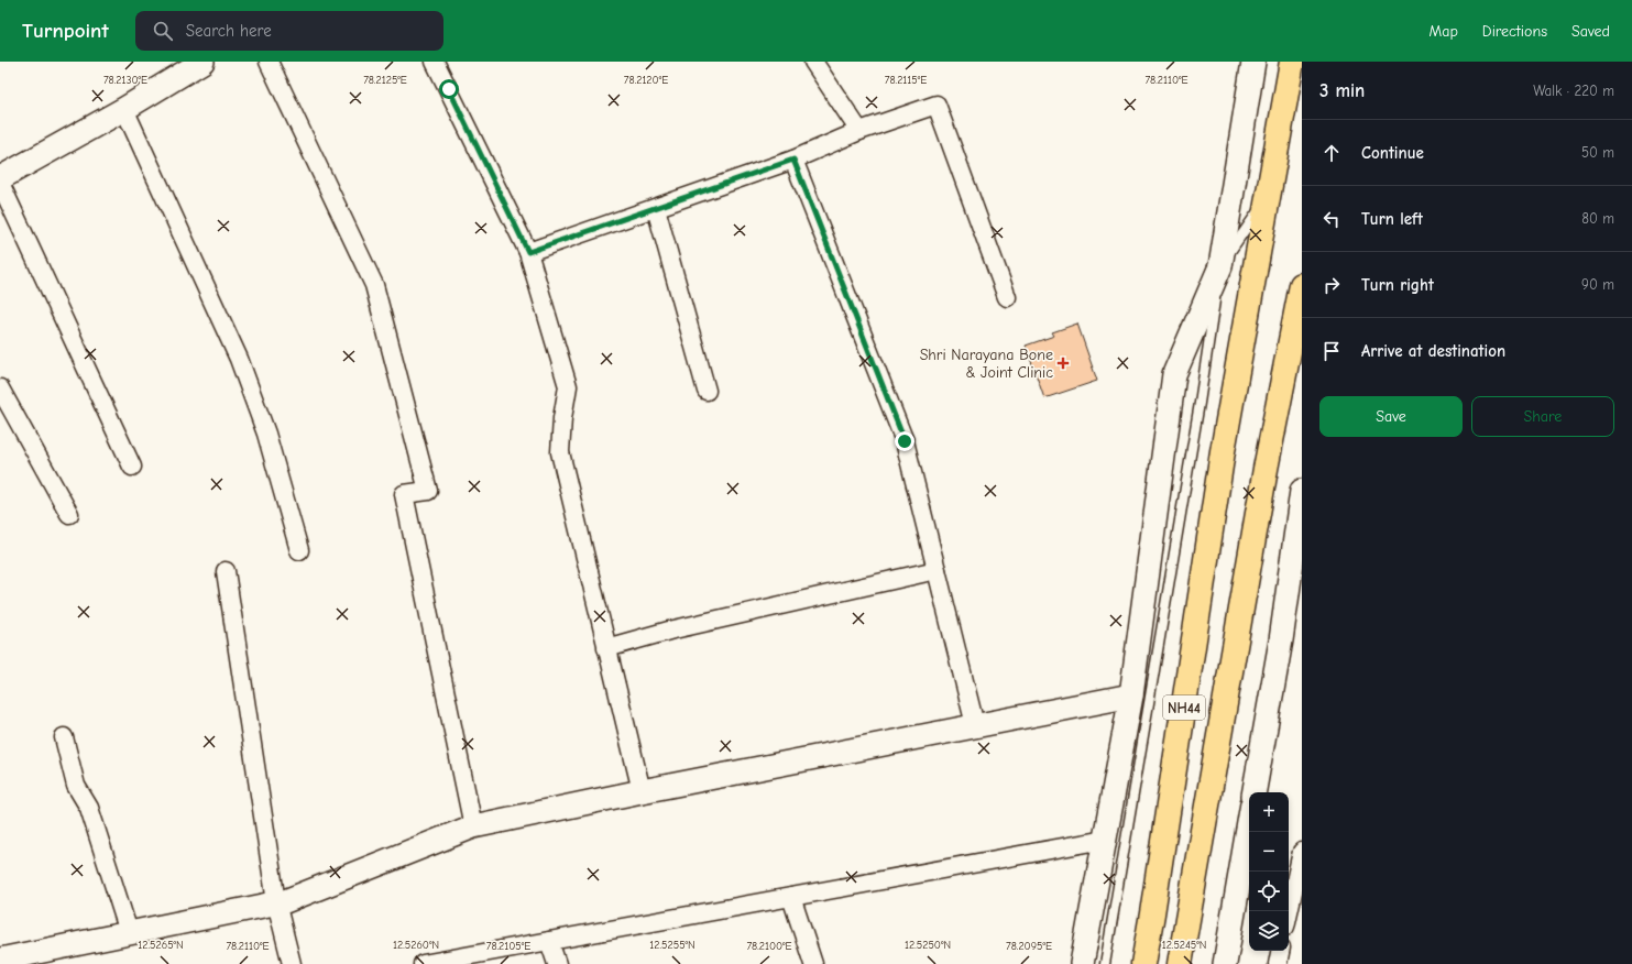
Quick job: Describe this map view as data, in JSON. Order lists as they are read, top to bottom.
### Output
{
  "streets": {
    "highway": ["NH44"]
  },
  "places": {
    "health": ["Shri Narayana Bone & Joint Clinic"]
  },
  "page": {
    "header": "Turnpoint",
    "search": "Search here",
    "nav": ["Map", "Directions", "Saved"],
    "heading": ["3 min", "Walk · 220 m"],
    "list": [
      ["Continue", "50 m"],
      ["Turn left", "80 m"],
      ["Turn right", "90 m"],
      "Arrive at destination"
    ],
    "buttons": ["Save", "Share"],
    "map_buttons": ["+", "−"]
  },
  "coordinates": [
    "78.2130°E",
    "78.2125°E",
    "78.2120°E",
    "78.2115°E",
    "78.2110°E",
    "12.5265°N",
    "12.5260°N",
    "12.5255°N",
    "12.5250°N",
    "12.5245°N",
    "78.2105°E",
    "78.2100°E",
    "78.2095°E"
  ]
}
